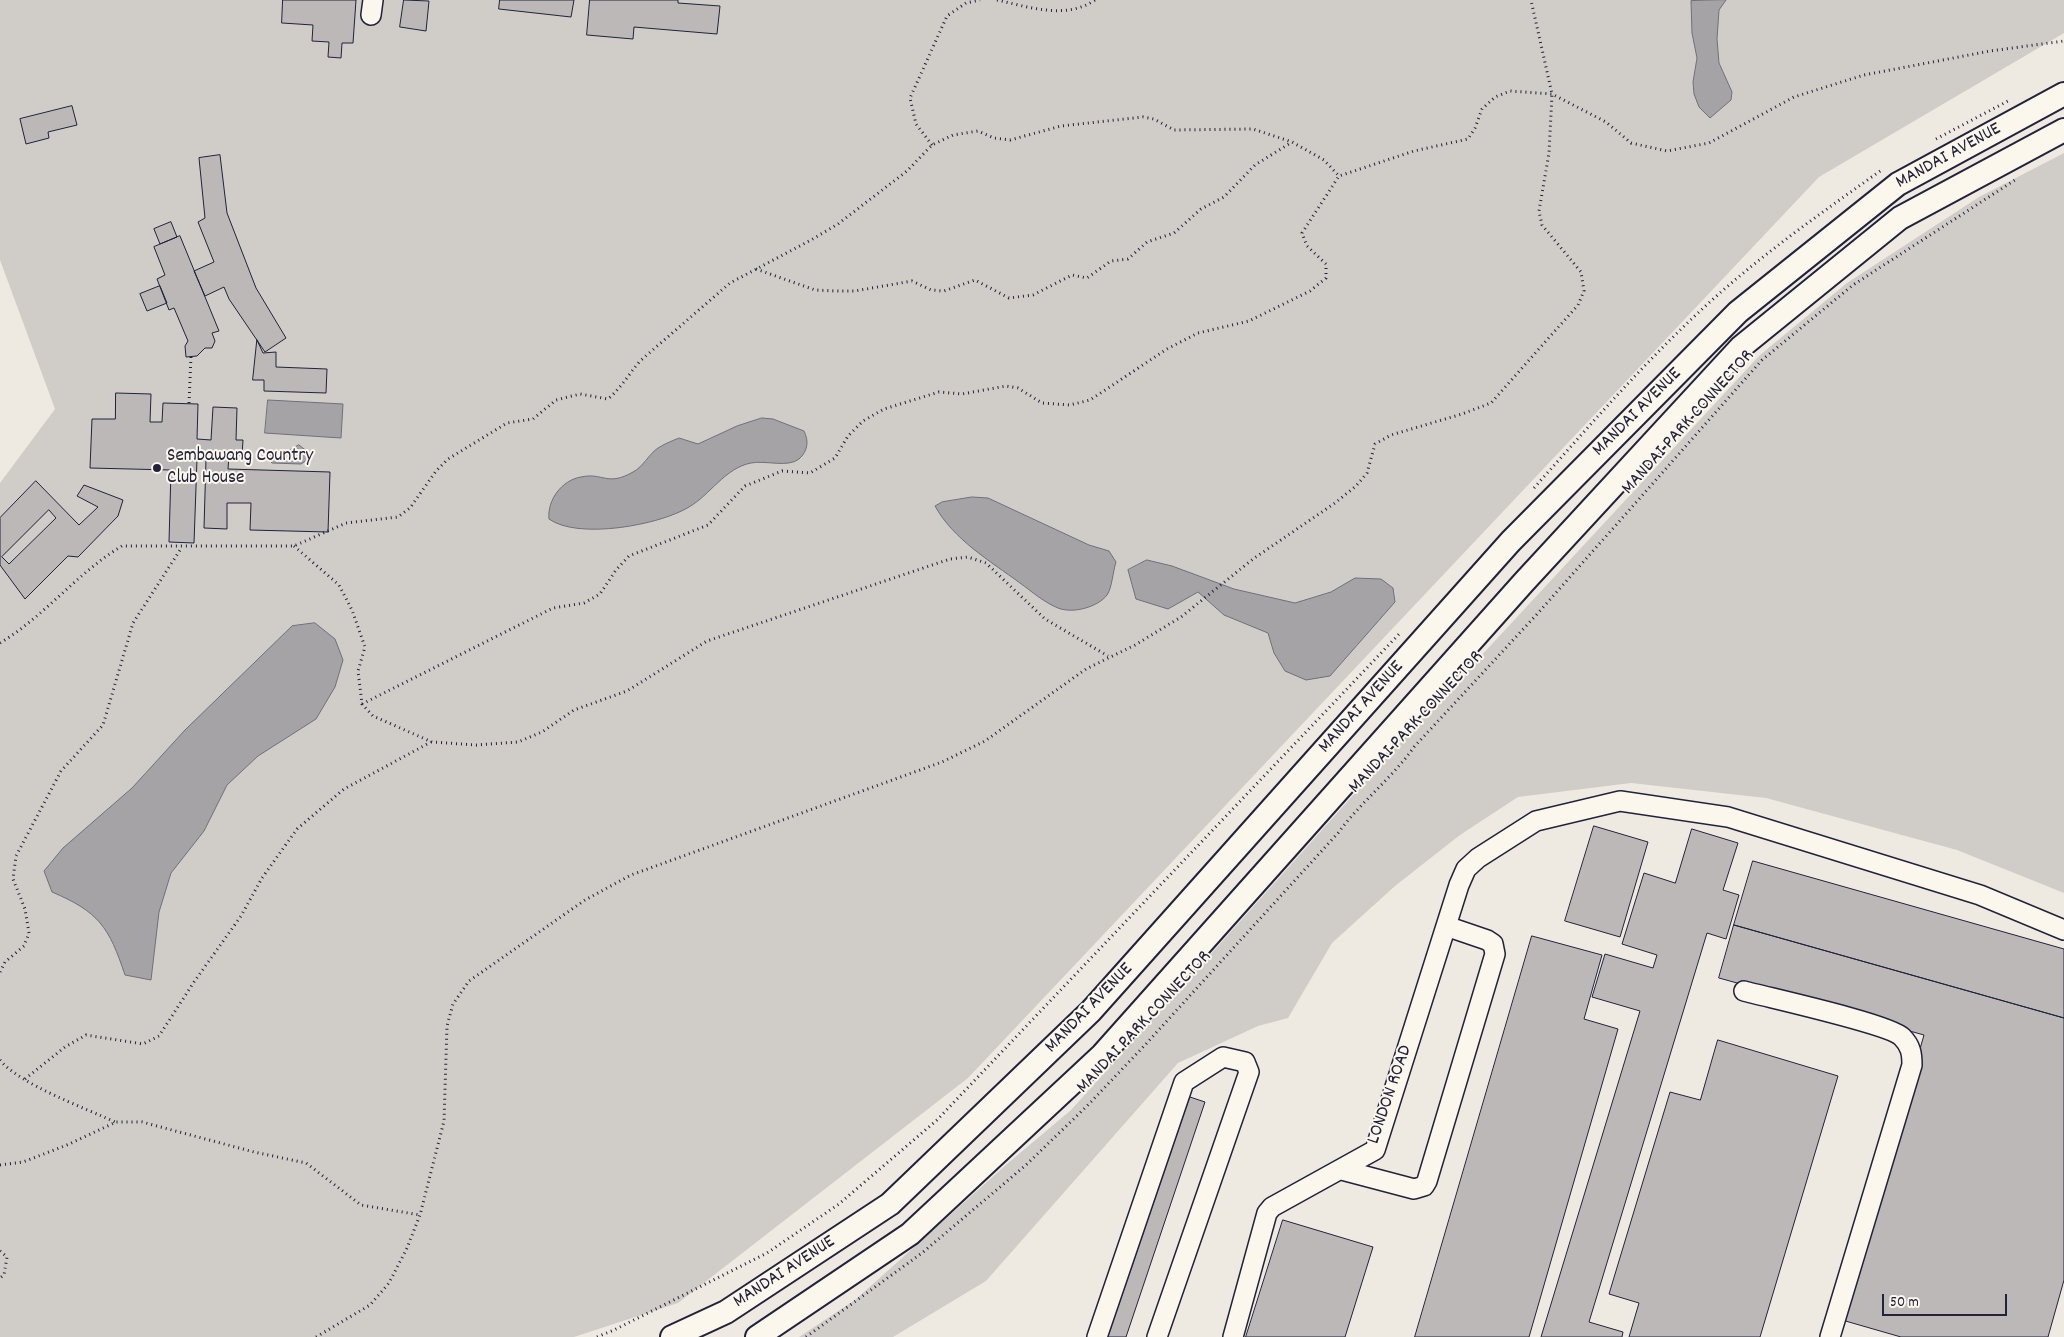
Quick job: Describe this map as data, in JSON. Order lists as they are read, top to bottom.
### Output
{
  "streets": {
    "main road": ["MANDAI AVENUE"],
    "lane": ["LONDON ROAD"],
    "path": ["MANDAI PARK CONNECTOR"]
  },
  "places": ["Sembawang Country Club House"],
  "scale_bar": "50 m"
}
